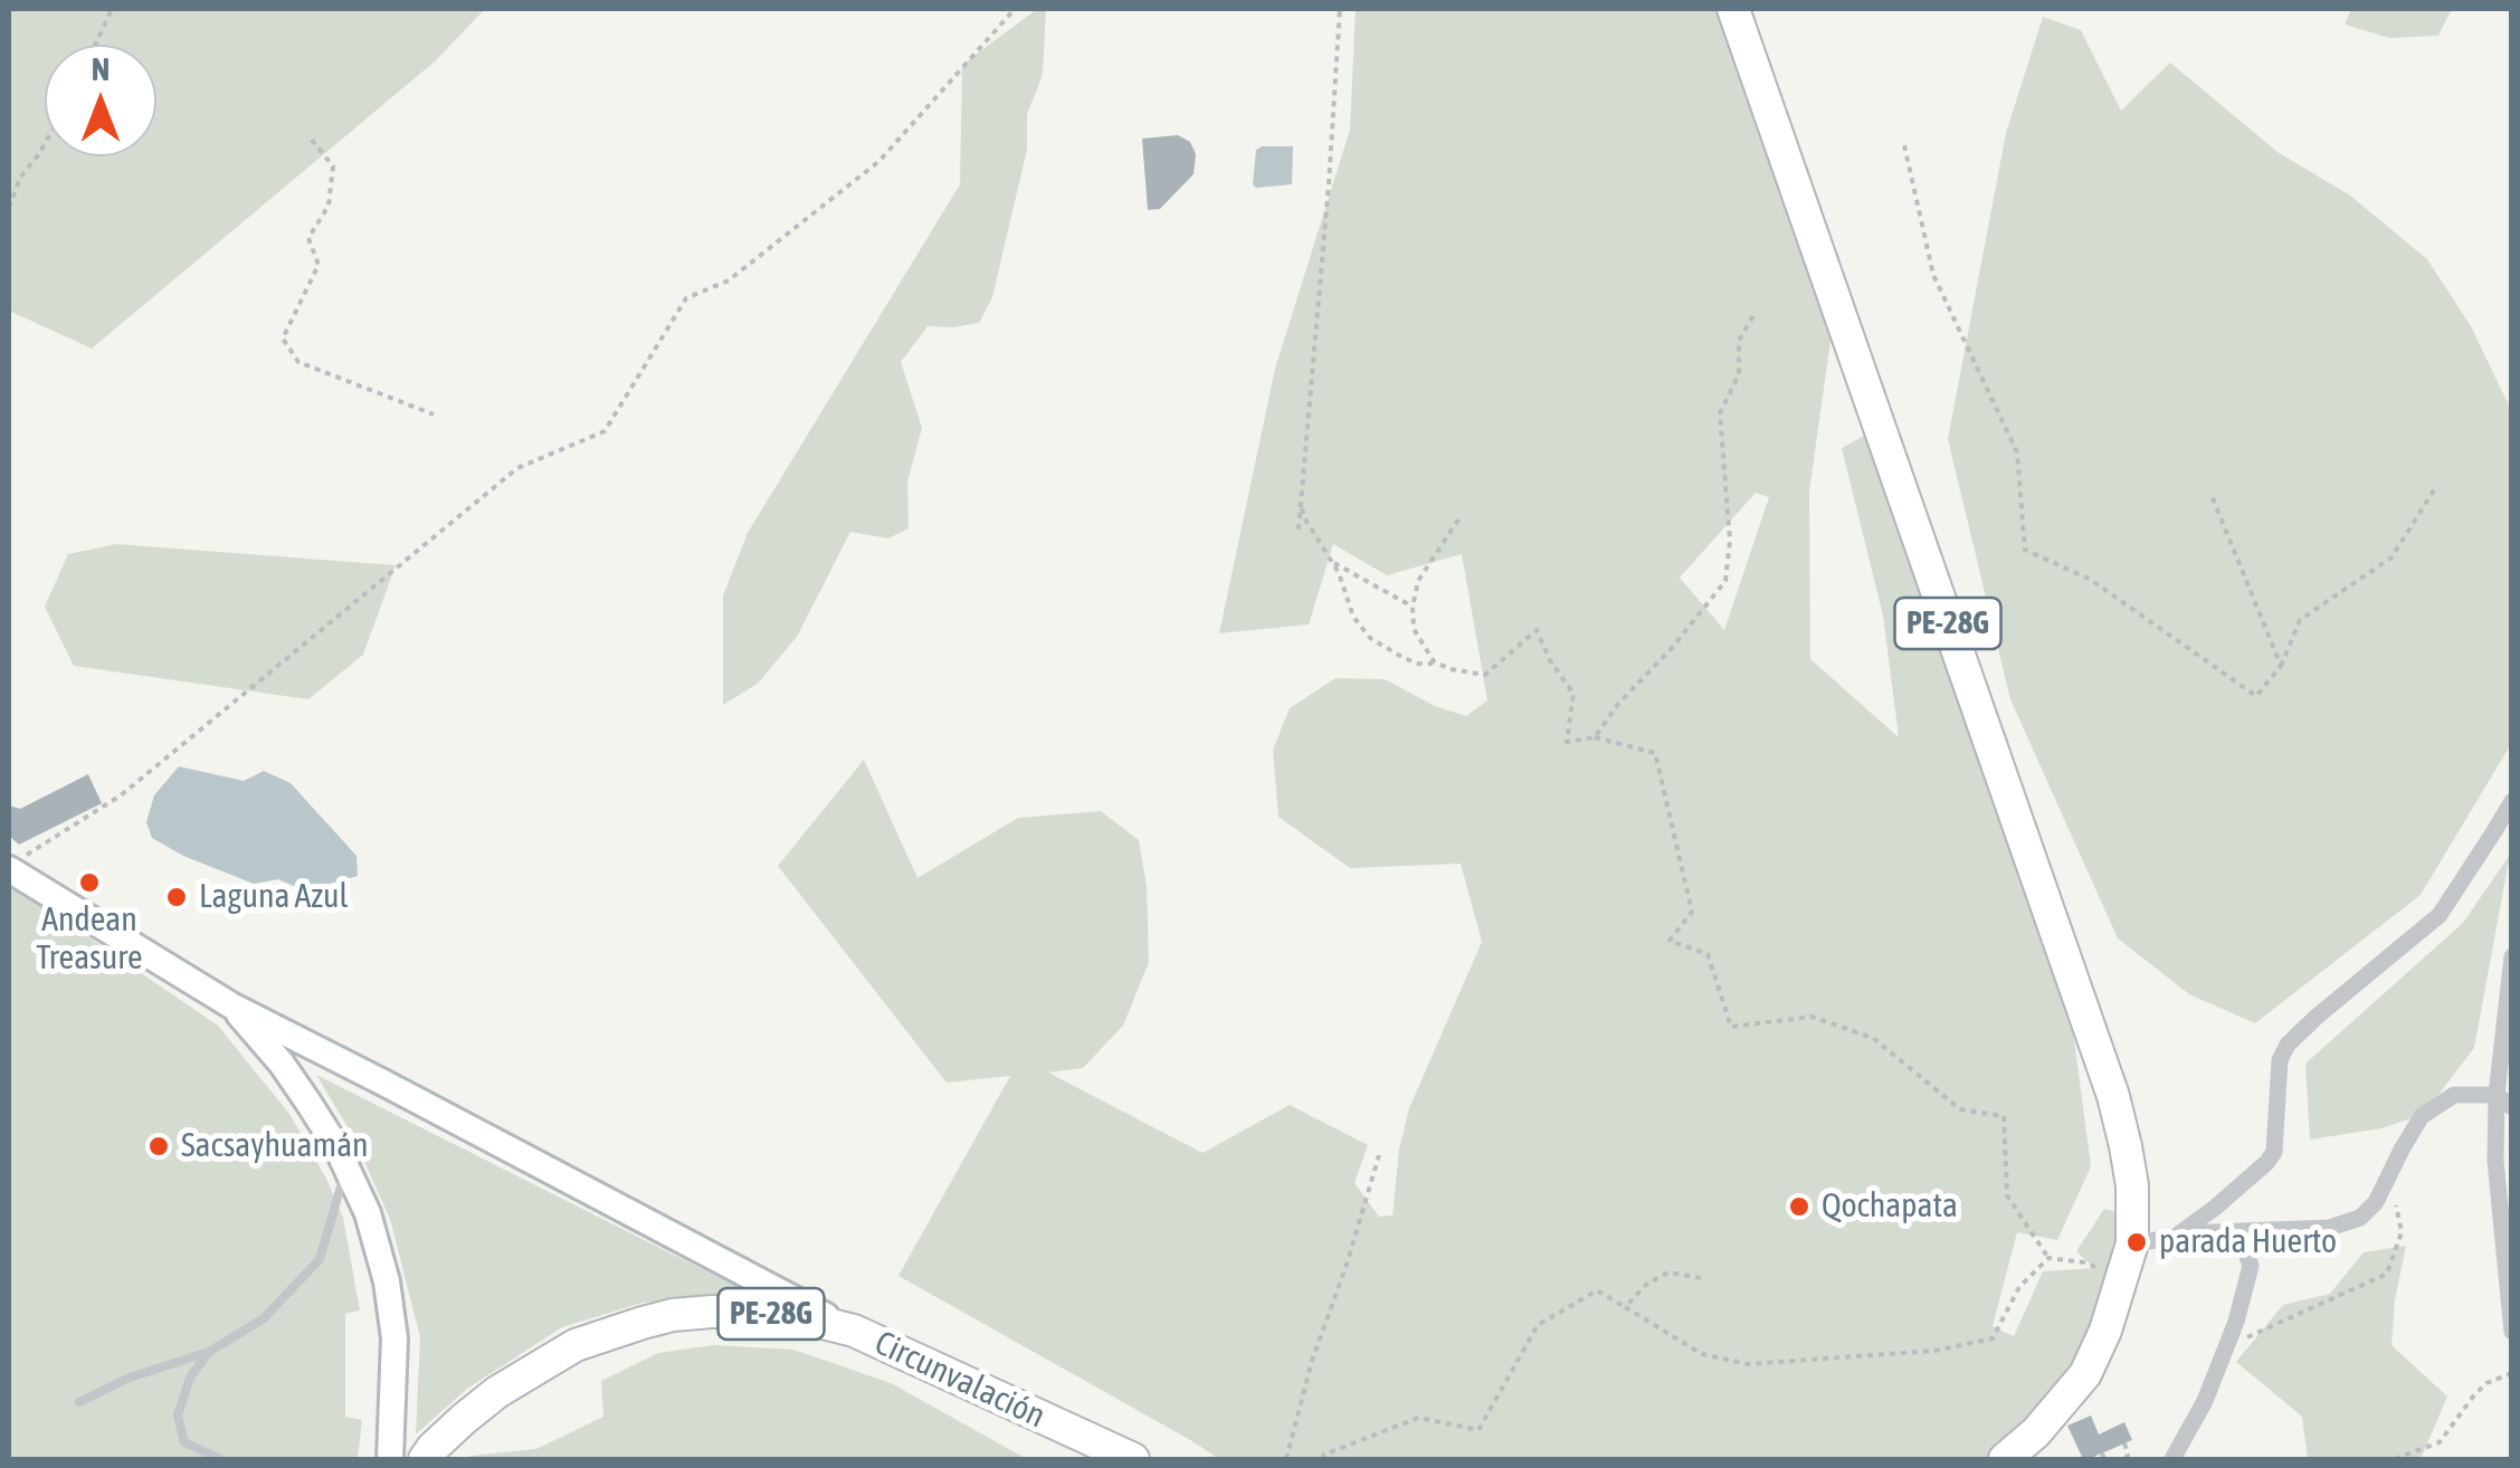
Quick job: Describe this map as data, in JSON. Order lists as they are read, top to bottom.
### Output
{
  "streets": {
    "highway": ["PE-28G", "Circunvalación"]
  },
  "places": [
    "Andean Treasure",
    "Laguna Azul",
    "Sacsayhuamán",
    "Qochapata",
    "parada Huerto"
  ],
  "north": "top"
}
